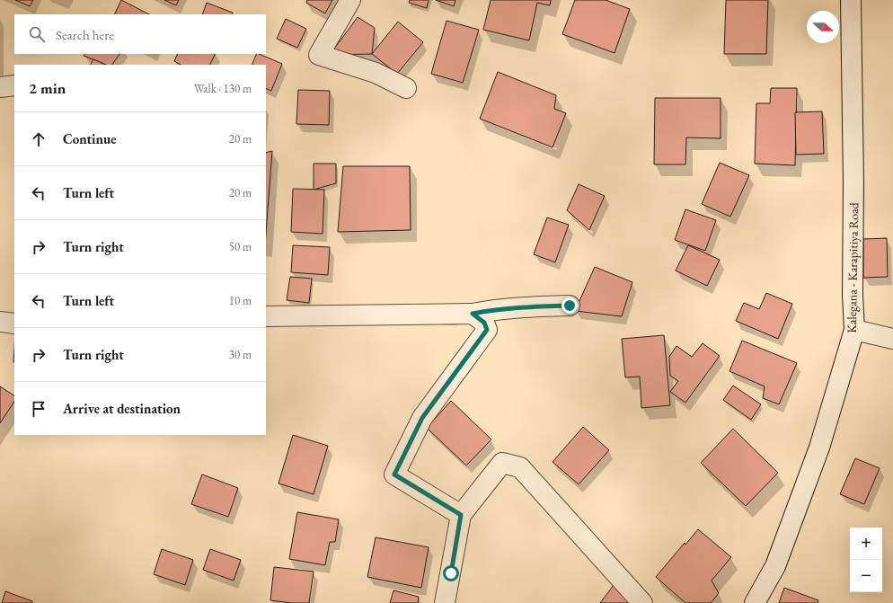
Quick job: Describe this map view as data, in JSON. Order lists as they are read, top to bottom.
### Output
{
  "streets": {
    "street": ["Kalegana - Karapitiya Road"]
  },
  "north": "right",
  "page": {
    "search": "Search here",
    "heading": ["2 min", "Walk · 130 m"],
    "list": [
      ["Continue", "20 m"],
      ["Turn left", "20 m"],
      ["Turn right", "50 m"],
      ["Turn left", "10 m"],
      ["Turn right", "30 m"],
      "Arrive at destination"
    ],
    "map_buttons": ["+", "−"]
  }
}
